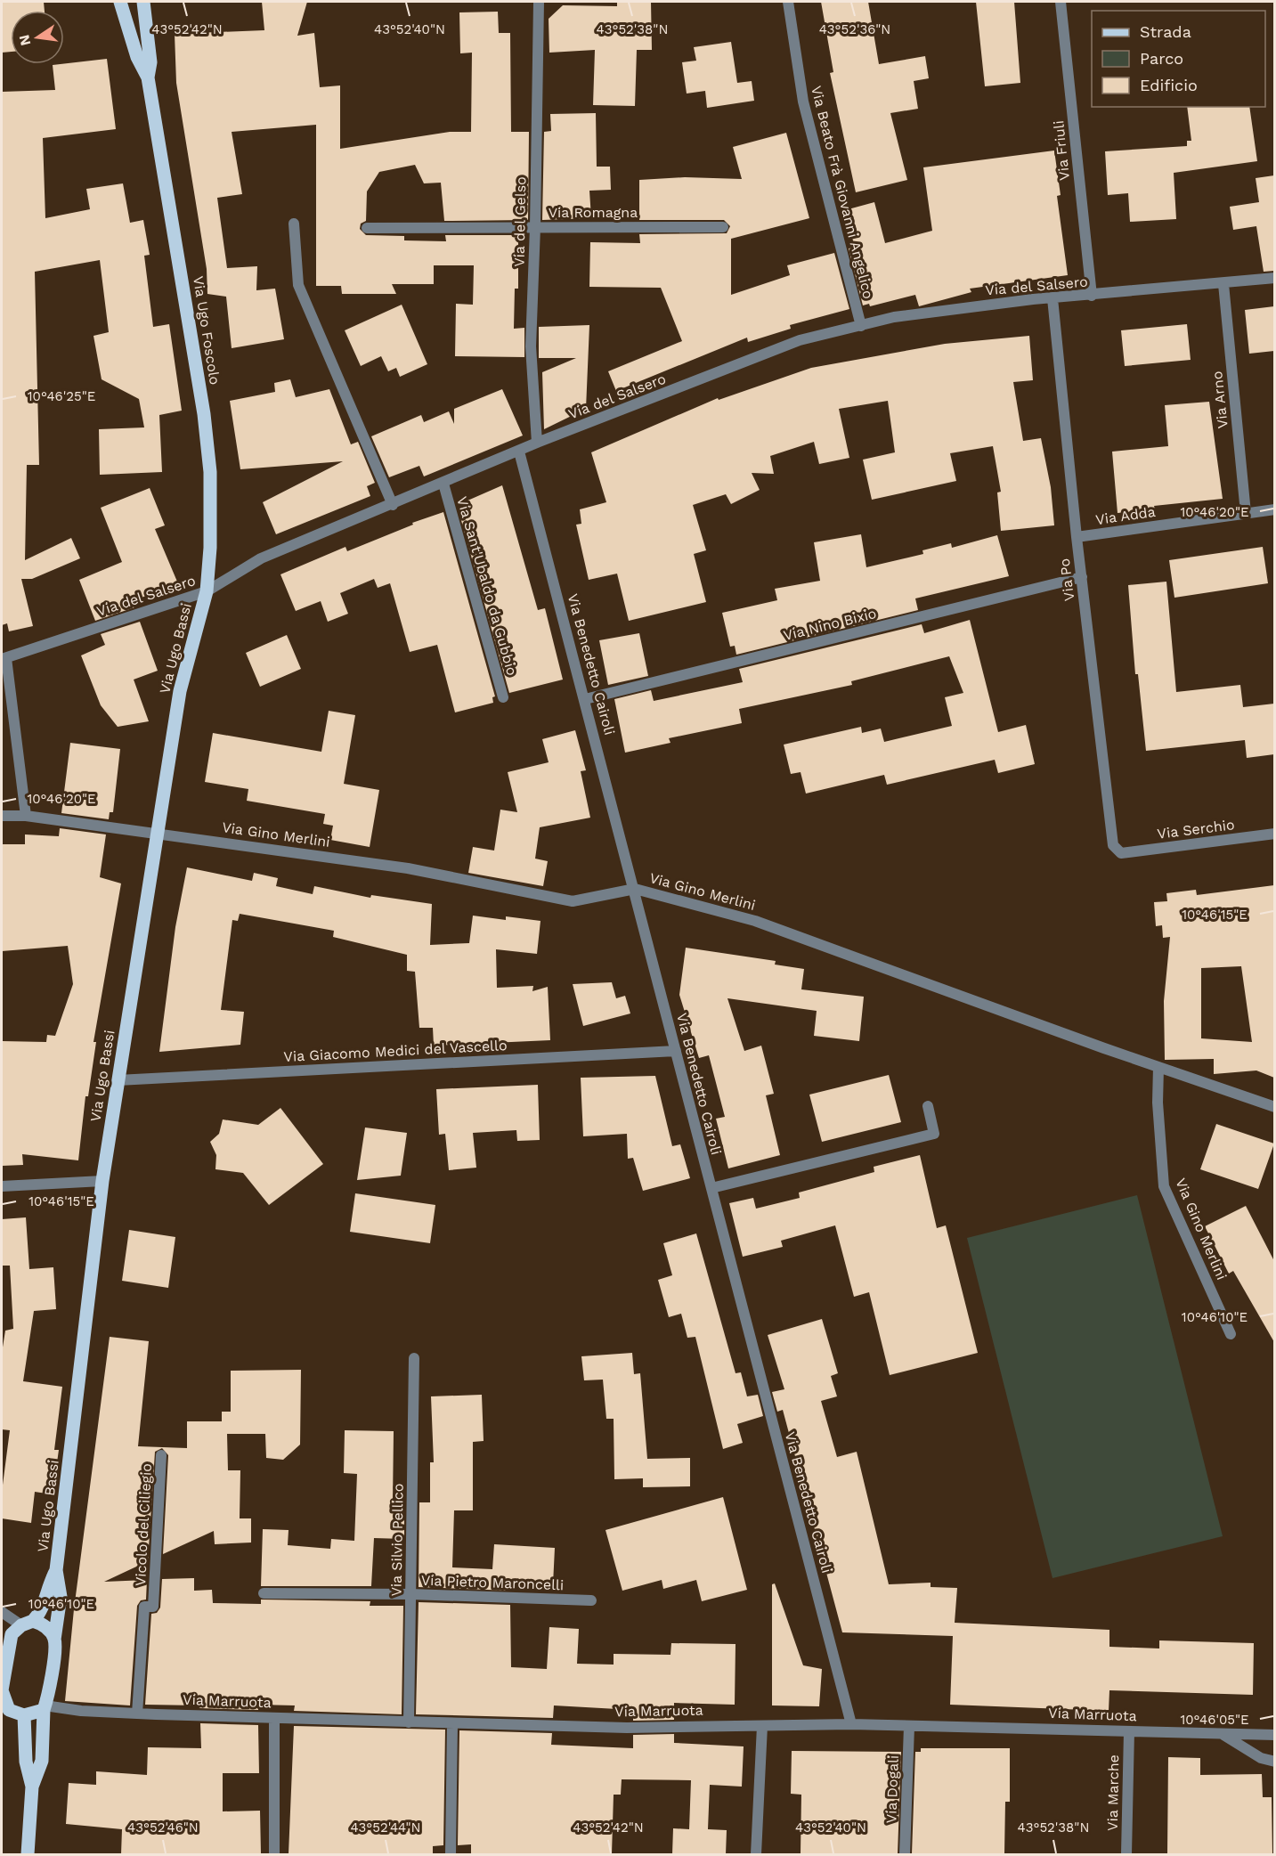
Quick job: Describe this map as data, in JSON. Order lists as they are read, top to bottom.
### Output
{
  "streets": {
    "main road": ["Via Ugo Foscolo", "Via Ugo Bassi", "Via Marruota"],
    "street": [
      "Via Friuli",
      "Via Beato Frà Giovanni Angelico",
      "Via Romagna",
      "Via del Gelso",
      "Via del Salsero",
      "Via Arno",
      "Via Adda",
      "Via Po",
      "Via Sant'Ubaldo da Gubbio",
      "Via Nino Bixio",
      "Via Benedetto Cairoli",
      "Via Serchio",
      "Via Gino Merlini",
      "Via Giacomo Medici del Vascello",
      "Vicolo del Ciliegio",
      "Via Silvio Pellico",
      "Via Pietro Maroncelli",
      "Via Dogali",
      "Via Marche"
    ]
  },
  "crossings": [
    ["Via Friuli", "Via del Salsero"],
    ["Via Beato Frà Giovanni Angelico", "Via del Salsero"],
    ["Via Romagna", "Via del Gelso"],
    ["Via del Gelso", "Via del Salsero"],
    ["Via del Salsero", "Via Ugo Foscolo"],
    ["Via del Salsero", "Via Arno"],
    ["Via del Salsero", "Via Po"],
    ["Via del Salsero", "Via Sant'Ubaldo da Gubbio"],
    ["Via del Salsero", "Via Ugo Bassi"],
    ["Via del Salsero", "Via Benedetto Cairoli"],
    ["Via Ugo Foscolo", "Via Ugo Bassi"],
    ["Via Arno", "Via Adda"],
    ["Via Adda", "Via Po"],
    ["Via Po", "Via Nino Bixio"],
    ["Via Po", "Via Serchio"],
    ["Via Nino Bixio", "Via Benedetto Cairoli"],
    ["Via Ugo Bassi", "Via Gino Merlini"],
    ["Via Ugo Bassi", "Via Giacomo Medici del Vascello"],
    ["Via Benedetto Cairoli", "Via Gino Merlini"],
    ["Via Benedetto Cairoli", "Via Giacomo Medici del Vascello"],
    ["Via Benedetto Cairoli", "Via Marruota"],
    ["Vicolo del Ciliegio", "Via Marruota"],
    ["Via Silvio Pellico", "Via Pietro Maroncelli"],
    ["Via Silvio Pellico", "Via Marruota"],
    ["Via Marruota", "Via Dogali"],
    ["Via Marruota", "Via Marche"]
  ],
  "legend": ["Strada", "Parco", "Edificio"],
  "north": "left",
  "coordinates": [
    "43°52'42\"N",
    "43°52'40\"N",
    "43°52'38\"N",
    "43°52'36\"N",
    "10°46'25\"E",
    "10°46'20\"E",
    "10°46'15\"E",
    "10°46'10\"E",
    "10°46'05\"E",
    "43°52'46\"N",
    "43°52'44\"N"
  ]
}
